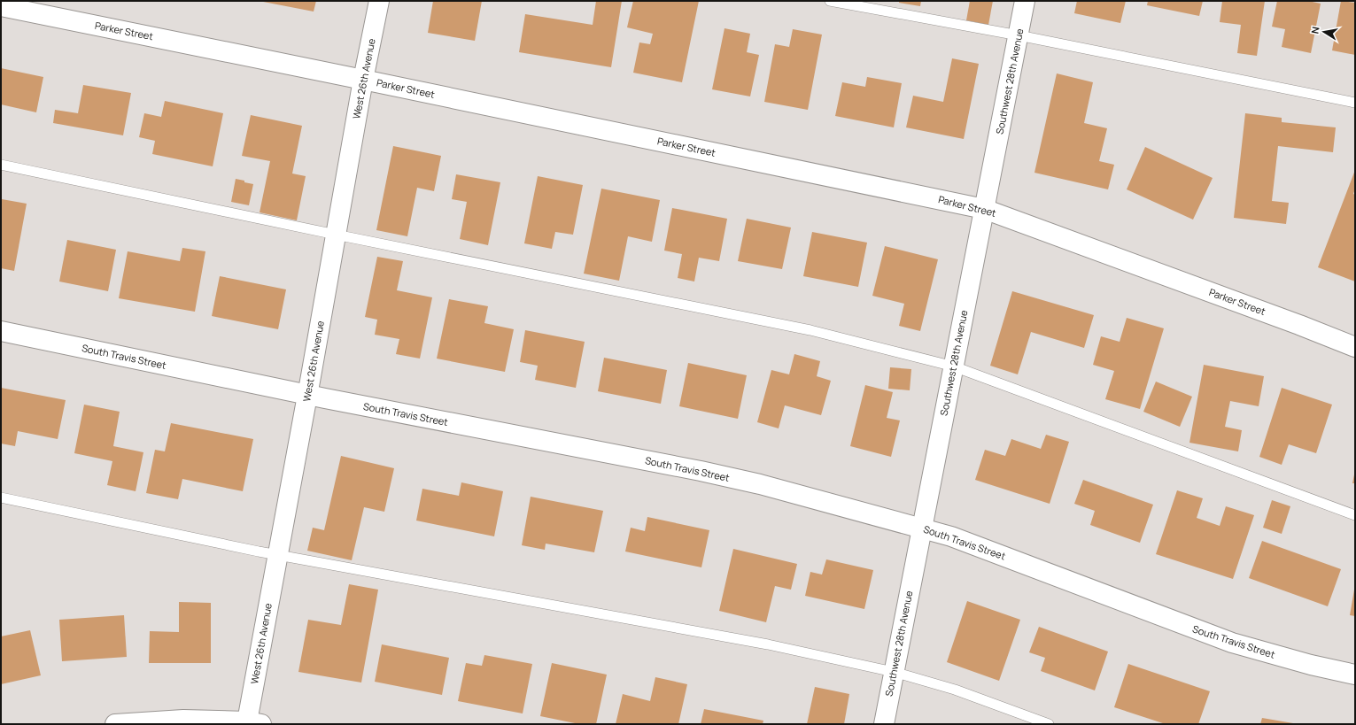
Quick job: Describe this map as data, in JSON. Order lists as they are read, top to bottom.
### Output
{
  "streets": {
    "main road": [
      "Parker Street",
      "West 26th Avenue",
      "Southwest 28th Avenue",
      "South Travis Street"
    ]
  },
  "crossings": [
    ["Parker Street", "West 26th Avenue"],
    ["Parker Street", "Southwest 28th Avenue"],
    ["West 26th Avenue", "South Travis Street"],
    ["Southwest 28th Avenue", "South Travis Street"]
  ],
  "north": "left"
}
